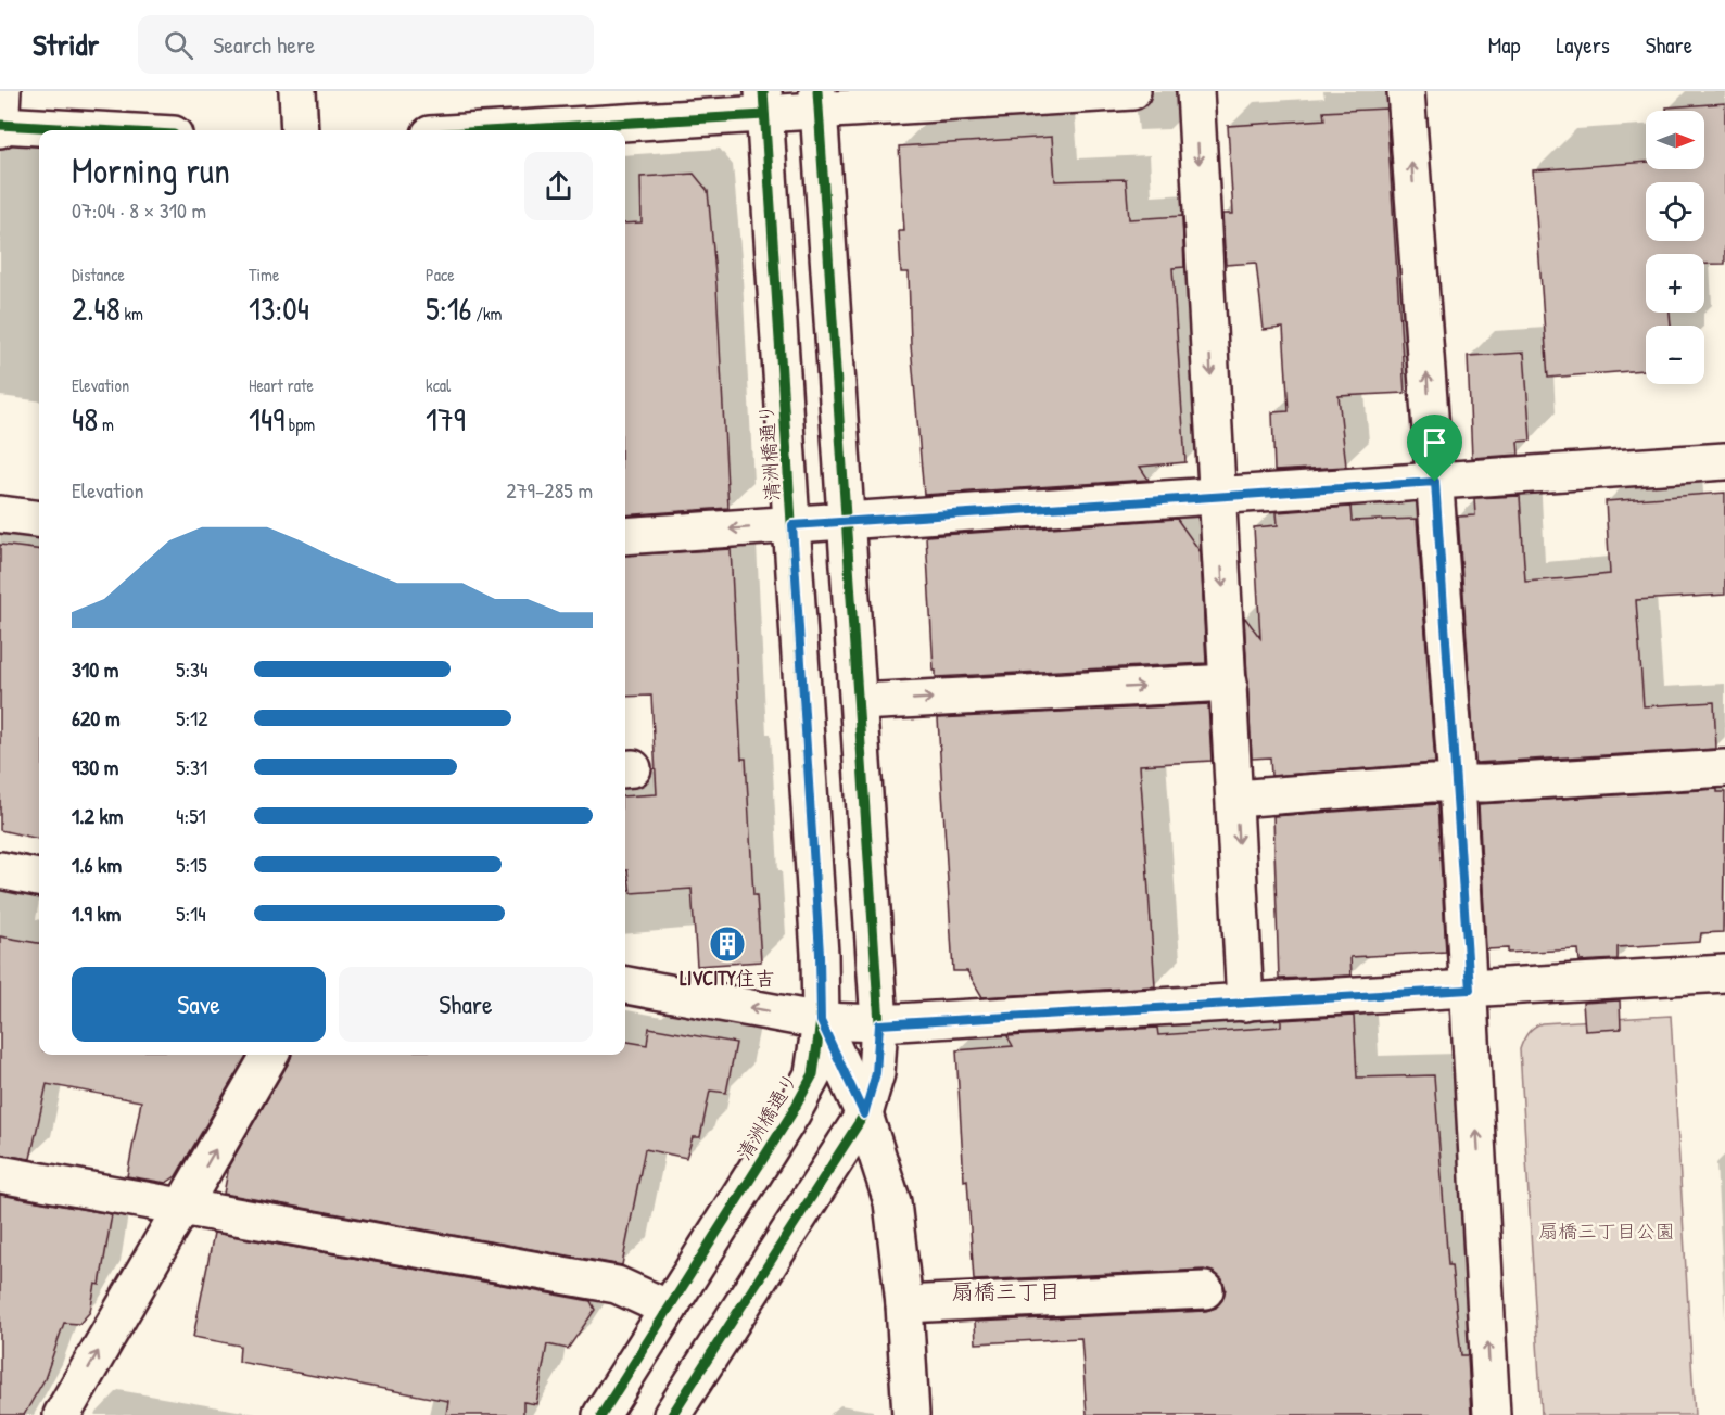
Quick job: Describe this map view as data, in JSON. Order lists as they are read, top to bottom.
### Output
{
  "streets": {
    "street": ["清洲橋通り"]
  },
  "districts": ["扇橋三丁目"],
  "parks": ["扇橋三丁目公園"],
  "places": {
    "building": ["LIVCITY住吉"]
  },
  "north": "right",
  "page": {
    "header": "Stridr",
    "search": "Search here",
    "nav": ["Map", "Layers", "Share"],
    "map_buttons": ["+", "−"],
    "heading": ["Morning run", "07:04 · 8 × 310 m"],
    "stats": [
      ["Distance", "2.48 km"],
      ["Time", "13:04"],
      ["Pace", "5:16 /km"],
      ["Elevation", "48 m"],
      ["Heart rate", "149 bpm"],
      ["kcal", "179"]
    ],
    "chart": ["Elevation", "279–285 m"],
    "list": [
      {
        "name": "310 m",
        "note": "5:34"
      },
      {
        "name": "620 m",
        "note": "5:12"
      },
      {
        "name": "930 m",
        "note": "5:31"
      },
      {
        "name": "1.2 km",
        "note": "4:51"
      },
      {
        "name": "1.6 km",
        "note": "5:15"
      },
      {
        "name": "1.9 km",
        "note": "5:14"
      }
    ],
    "buttons": ["Save", "Share"]
  }
}
